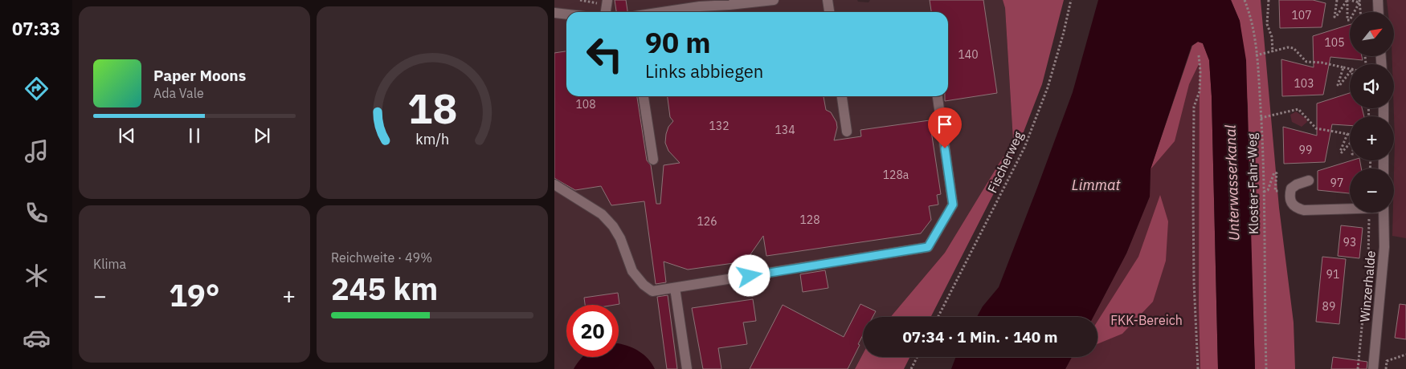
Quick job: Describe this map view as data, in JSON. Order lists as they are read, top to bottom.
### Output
{
  "streets": {
    "street": ["Winzerhalde"],
    "path": ["Fischerweg", "Kloster-Fahr-Weg"]
  },
  "water": ["Unterwasserkanal", "Limmat"],
  "parks": ["FKK-Bereich"],
  "house_numbers": [
    "107",
    "105",
    "140",
    "103",
    "108",
    "132",
    "134",
    "99",
    "128a",
    "97",
    "128",
    "126",
    "93",
    "91",
    "89"
  ],
  "north": "top right",
  "page": {
    "tabs": "07:33",
    "map_buttons": ["+", "−"],
    "turn": ["90 m", "Links abbiegen"],
    "song": ["Paper Moons", "Ada Vale"],
    "tile": [
      "Klima",
      ["Reichweite · 49%", "245 km"]
    ],
    "heat": ["−", "19°", "+"],
    "limit": "20",
    "trip": "07:34 · 1 Min. · 140 m",
    "gauge": ["18", "km/h"]
  }
}
